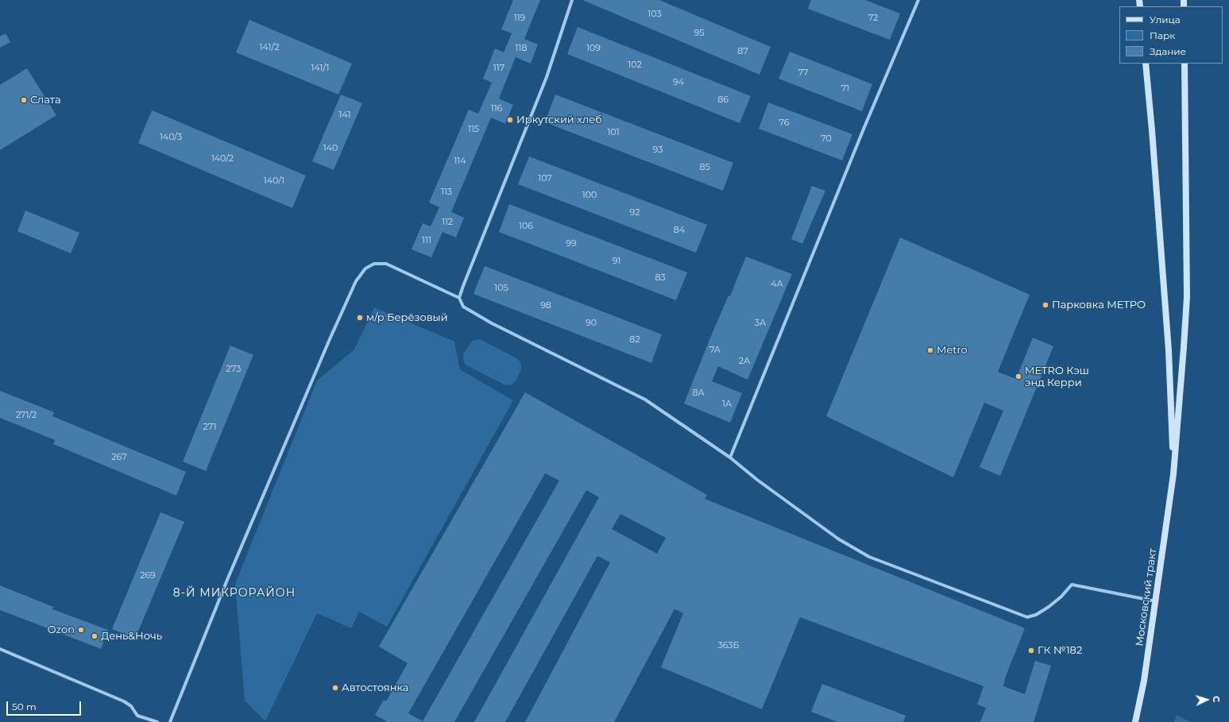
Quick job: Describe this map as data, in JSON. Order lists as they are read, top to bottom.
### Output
{
  "streets": {
    "main road": ["Московский тракт"]
  },
  "districts": ["8-Й МИКРОРАЙОН"],
  "places": [
    "Слата",
    "Иркутский хлеб",
    "Парковка МЕТРО",
    "м/р Берёзовый",
    "Metro",
    "METRO Кэш энд Керри",
    "Ozon",
    "День&Ночь",
    "ГК №182",
    "Автостоянка"
  ],
  "house_numbers": [
    "103",
    "119",
    "72",
    "95",
    "141/2",
    "118",
    "109",
    "87",
    "102",
    "141/1",
    "117",
    "77",
    "94",
    "71",
    "86",
    "116",
    "141",
    "76",
    "115",
    "101",
    "140/3",
    "70",
    "140",
    "93",
    "140/2",
    "114",
    "85",
    "107",
    "140/1",
    "113",
    "100",
    "92",
    "112",
    "106",
    "84",
    "111",
    "99",
    "91",
    "83",
    "4А",
    "105",
    "98",
    "90",
    "3А",
    "82",
    "7А",
    "2А",
    "273",
    "8А",
    "1А",
    "271/2",
    "271",
    "267",
    "269",
    "363Б"
  ],
  "legend": ["Улица", "Парк", "Здание"],
  "scale_bar": "50 m",
  "north": "right"
}
